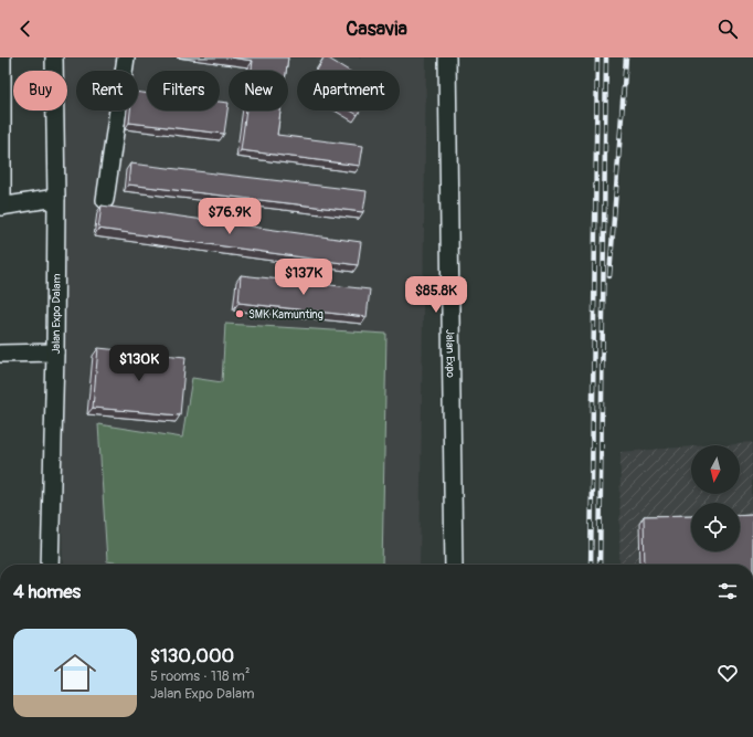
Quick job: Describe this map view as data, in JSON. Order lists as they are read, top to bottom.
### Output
{
  "streets": {
    "street": ["Jalan Expo Dalam", "Jalan Expo"]
  },
  "places": ["SMK Kamunting"],
  "north": "bottom",
  "page": {
    "header": "Casavia",
    "chip": [
      "Buy",
      "Rent",
      "Filters",
      "New",
      "Apartment"
    ],
    "price": [
      "$76.9K",
      "$137K",
      "$85.8K",
      "$130K"
    ],
    "heading": "4 homes",
    "list": [
      {
        "name": "$130,000",
        "note": "5 rooms · 118 m² · Jalan Expo Dalam"
      }
    ]
  }
}
